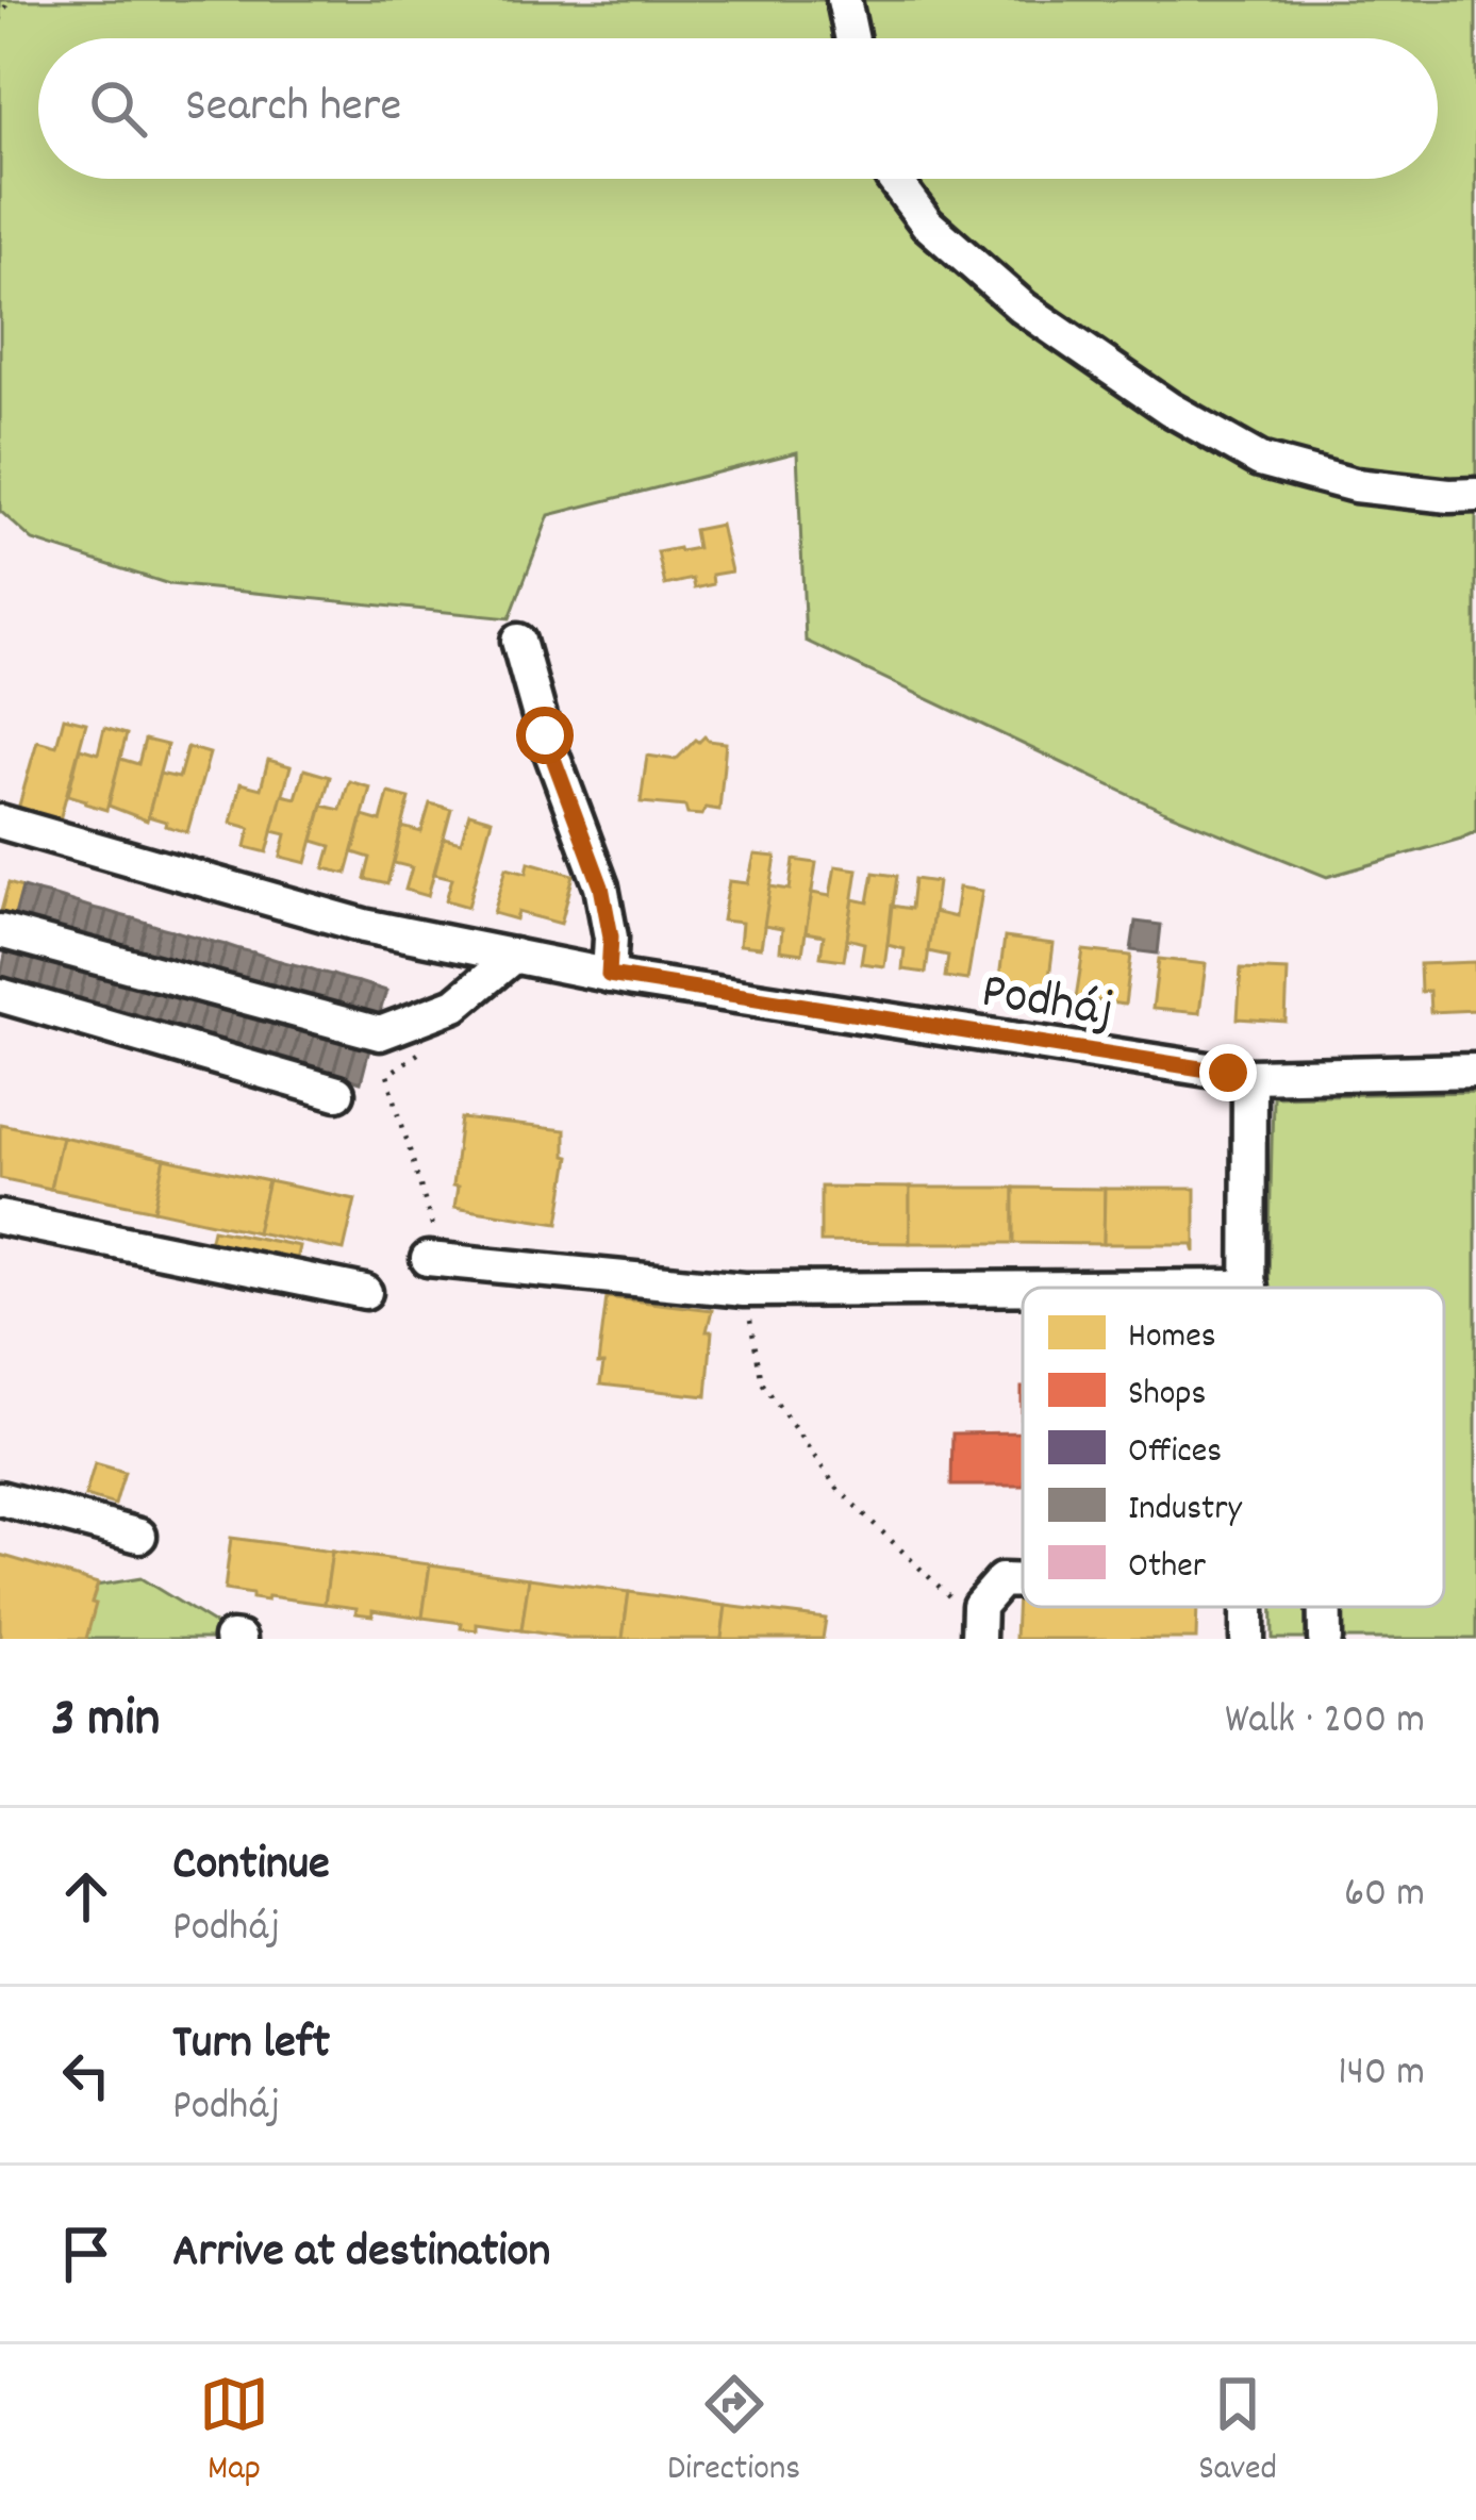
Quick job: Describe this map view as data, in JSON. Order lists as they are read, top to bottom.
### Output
{
  "streets": {
    "street": ["Podháj"]
  },
  "legend": [
    "Homes",
    "Shops",
    "Offices",
    "Industry",
    "Other"
  ],
  "page": {
    "search": "Search here",
    "heading": ["3 min", "Walk · 200 m"],
    "list": [
      ["Continue", "Podháj", "60 m"],
      ["Turn left", "Podháj", "140 m"],
      "Arrive at destination"
    ],
    "nav": ["Map", "Directions", "Saved"]
  }
}
